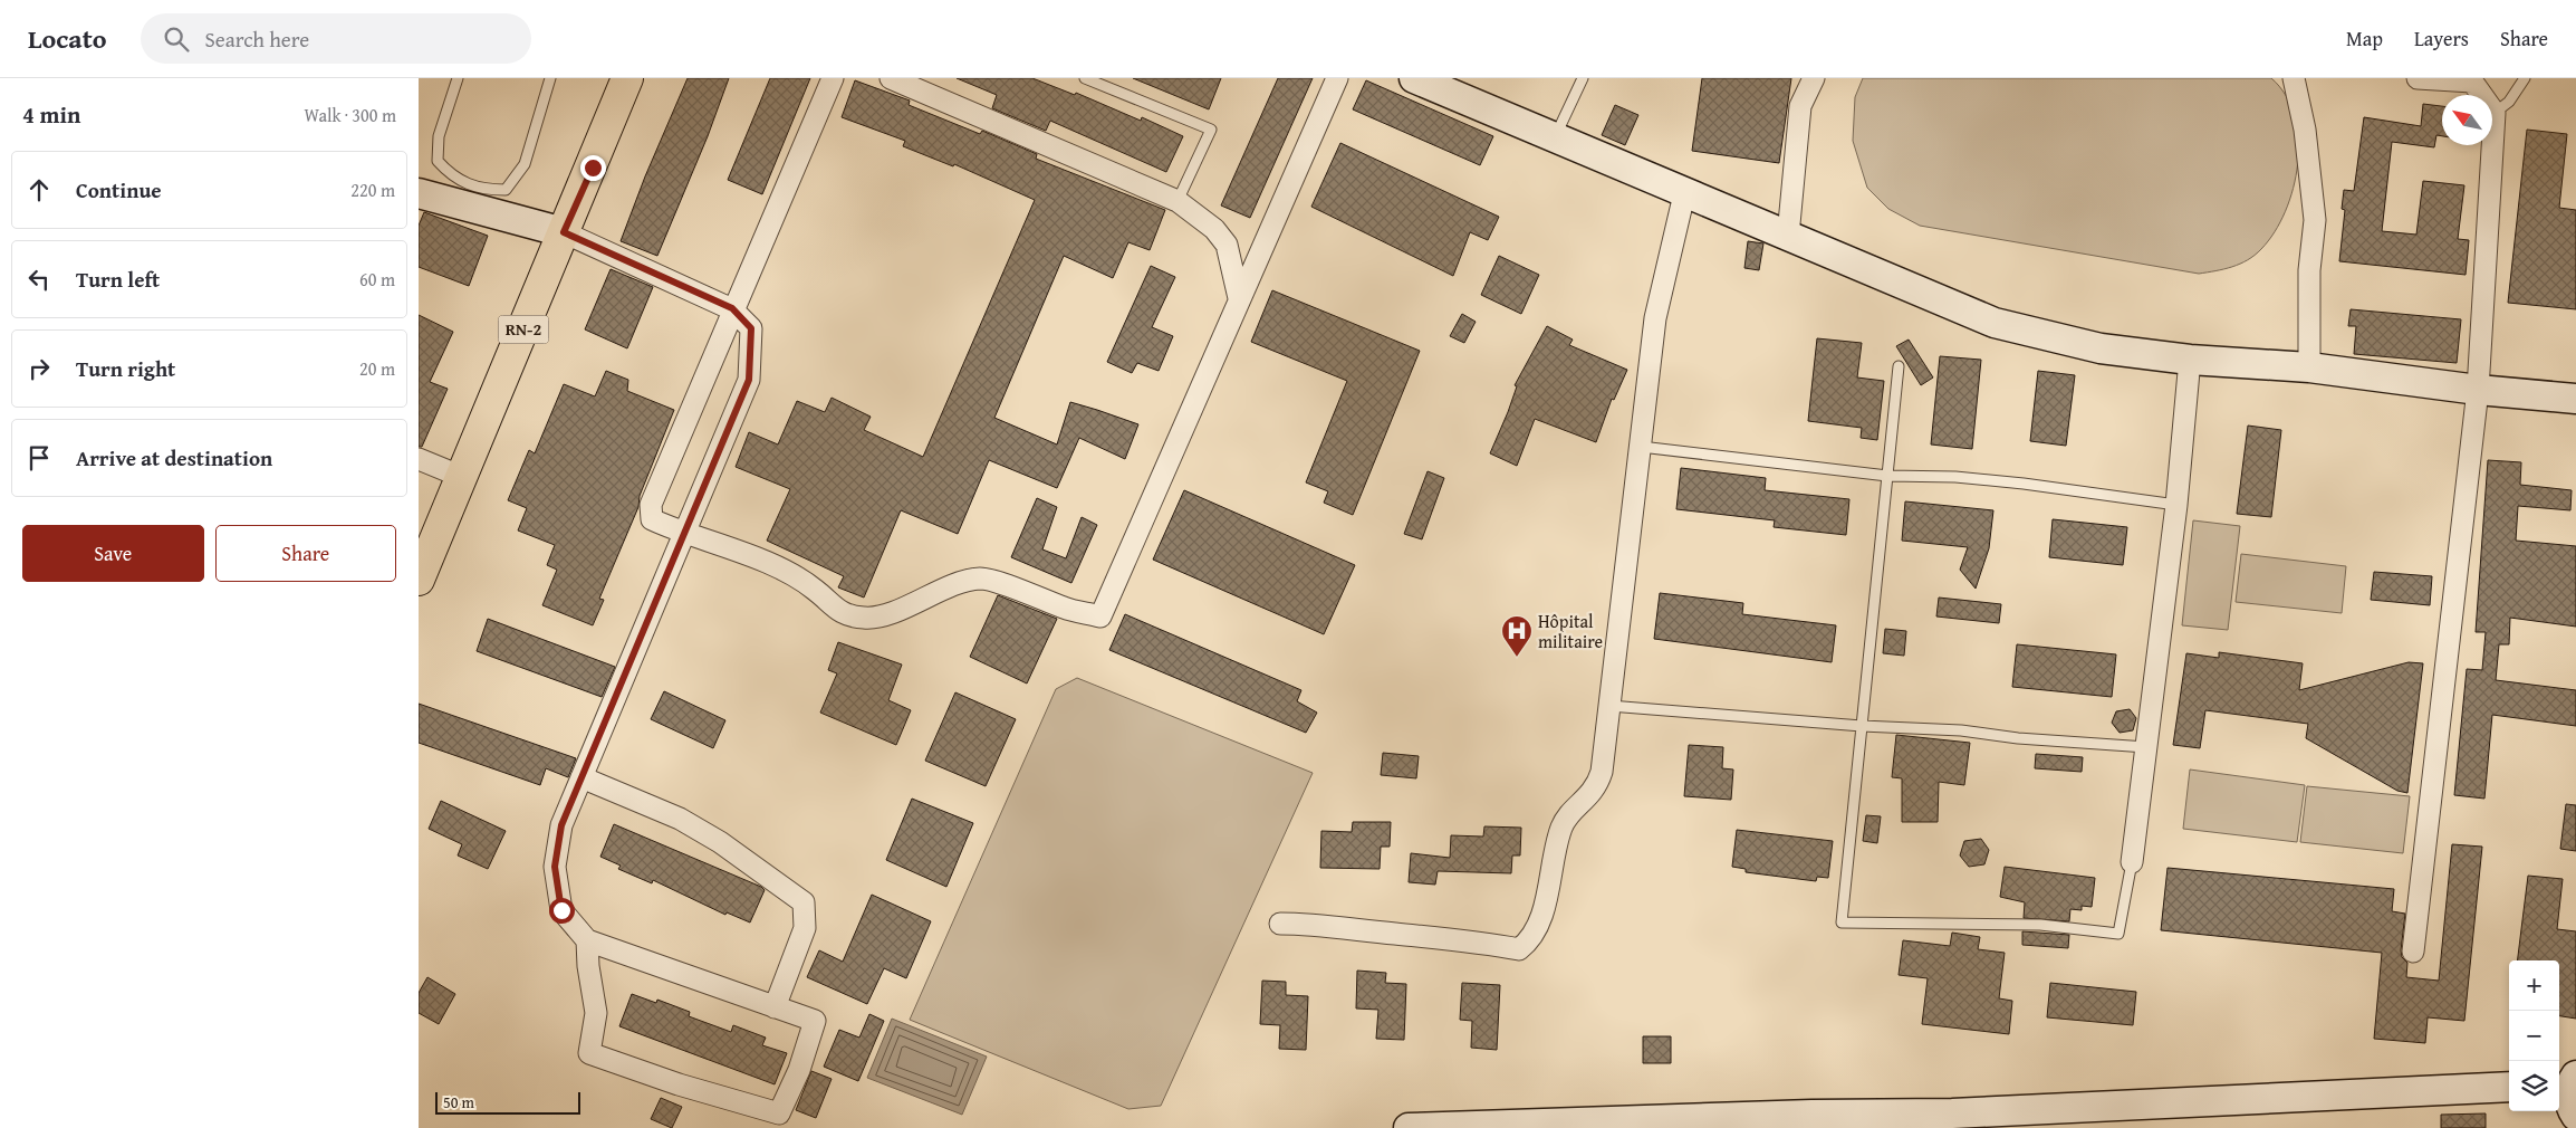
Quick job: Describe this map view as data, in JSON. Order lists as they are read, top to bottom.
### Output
{
  "streets": {
    "main road": ["RN-2"]
  },
  "places": {
    "hospital": ["Hôpital militaire"]
  },
  "scale_bar": "50 m",
  "north": "top left",
  "page": {
    "header": "Locato",
    "search": "Search here",
    "nav": ["Map", "Layers", "Share"],
    "heading": ["4 min", "Walk · 300 m"],
    "list": [
      ["Continue", "220 m"],
      ["Turn left", "60 m"],
      ["Turn right", "20 m"],
      "Arrive at destination"
    ],
    "buttons": ["Save", "Share"],
    "map_buttons": ["+", "−"],
    "scale": "50 m"
  }
}
